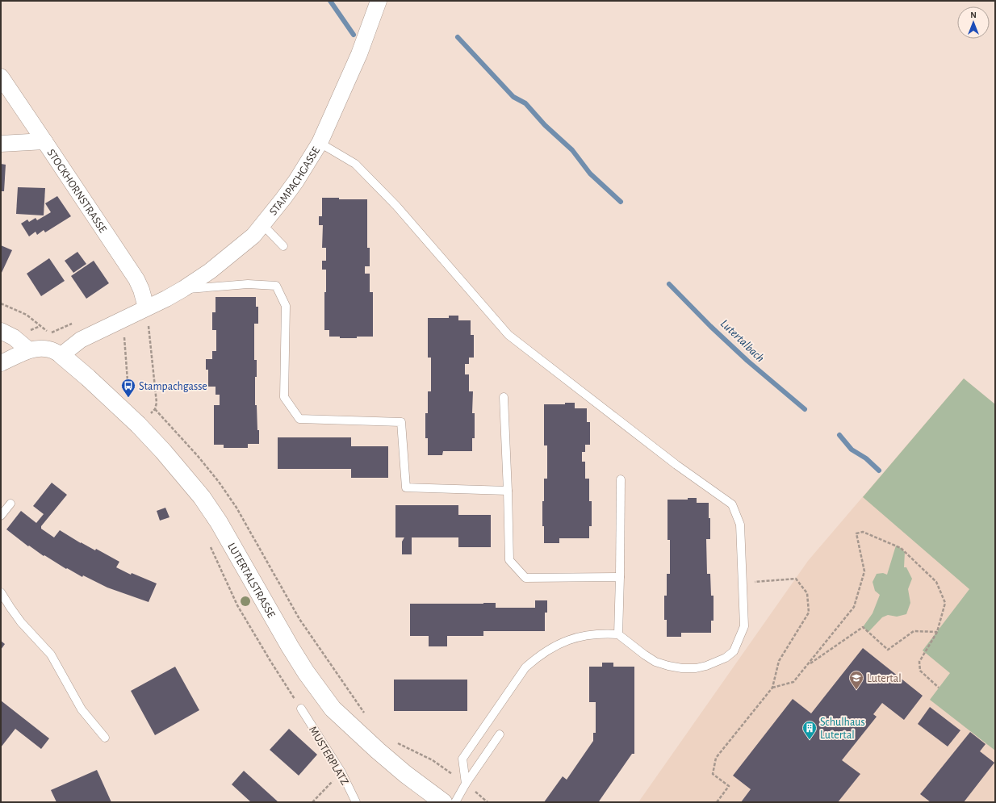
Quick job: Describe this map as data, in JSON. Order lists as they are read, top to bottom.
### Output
{
  "streets": {
    "street": ["STAMPACHGASSE", "STOCKHORNSTRASSE", "LUTERTALSTRASSE"],
    "lane": ["MUSTERPLATZ"]
  },
  "crossings": [
    ["STAMPACHGASSE", "STOCKHORNSTRASSE"],
    ["STAMPACHGASSE", "LUTERTALSTRASSE"]
  ],
  "water": ["Lutertalbach"],
  "places": {
    "bus stop": ["Stampachgasse"],
    "school or university": ["Lutertal"],
    "building": ["Schulhaus Lutertal"]
  },
  "north": "top"
}
